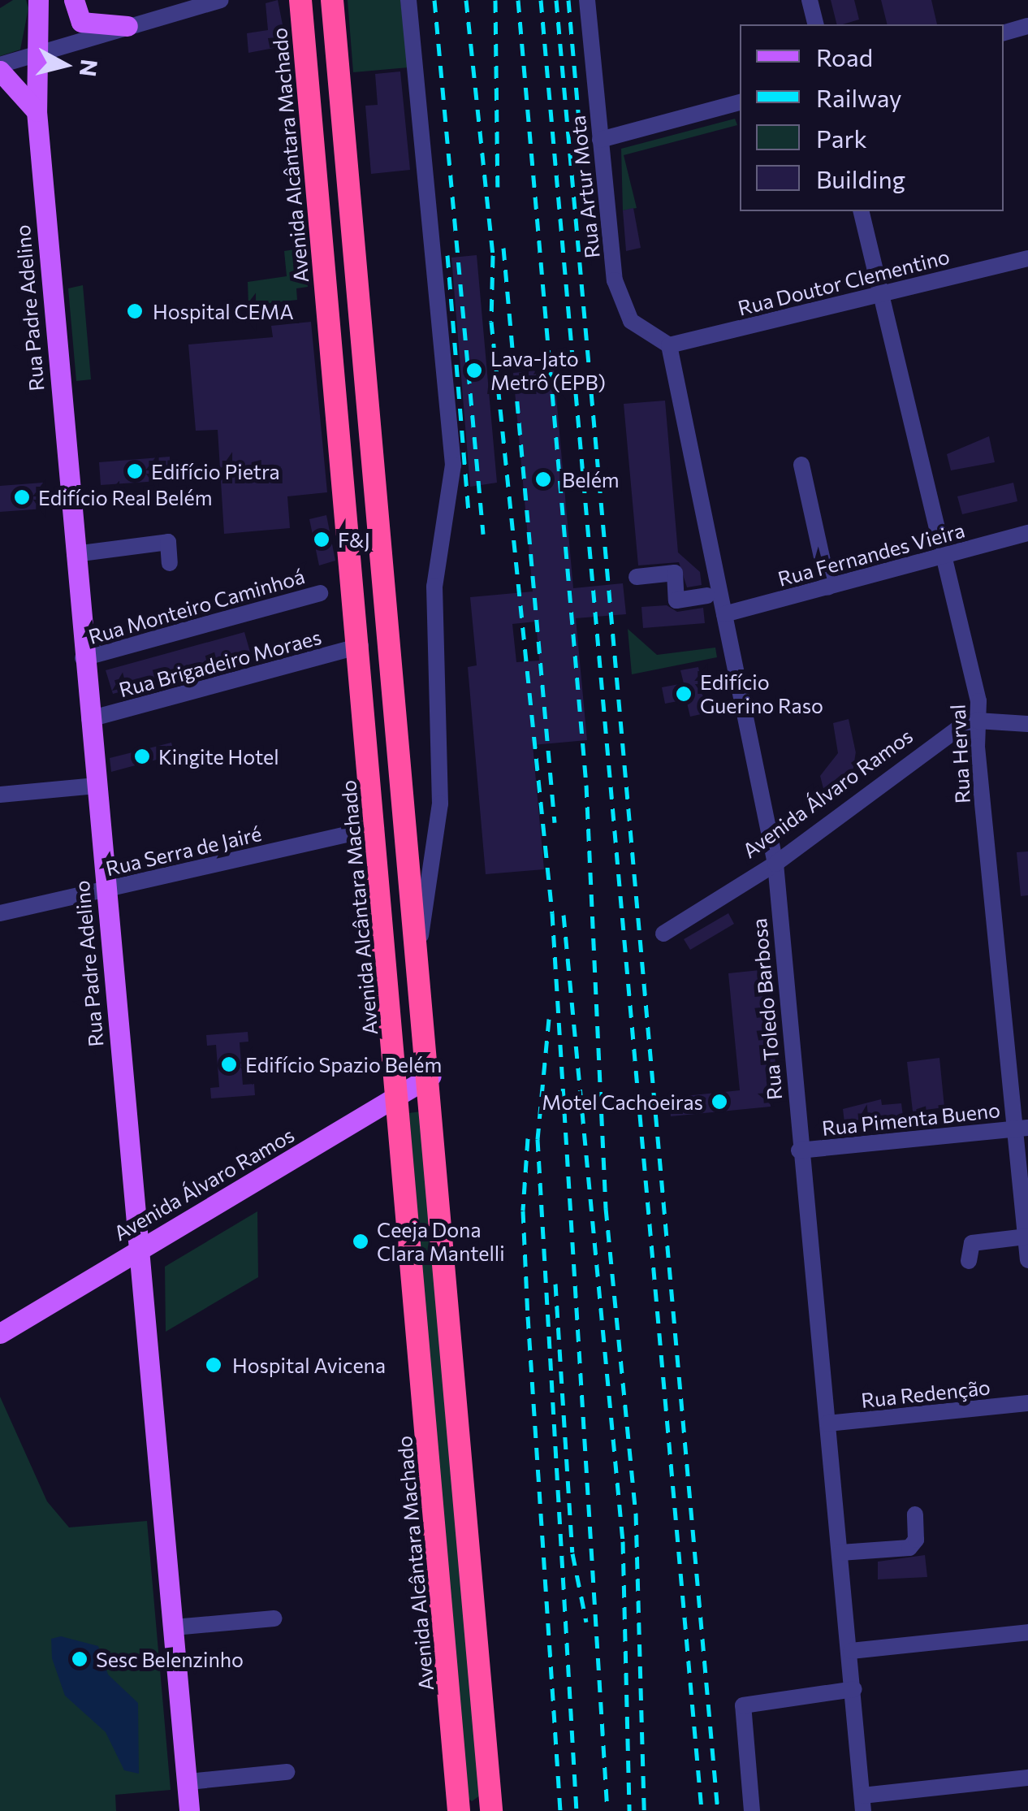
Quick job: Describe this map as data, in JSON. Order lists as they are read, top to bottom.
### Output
{
  "streets": {
    "highway": ["Avenida Alcântara Machado"],
    "main road": ["Rua Padre Adelino", "Avenida Álvaro Ramos"],
    "street": [
      "Rua Artur Mota",
      "Rua Doutor Clementino",
      "Rua Fernandes Vieira",
      "Rua Monteiro Caminhoá",
      "Rua Brigadeiro Moraes",
      "Rua Herval",
      "Rua Serra de Jairé",
      "Rua Toledo Barbosa",
      "Rua Pimenta Bueno",
      "Rua Redenção"
    ]
  },
  "crossings": [
    ["Avenida Alcântara Machado", "Rua Brigadeiro Moraes"],
    ["Avenida Alcântara Machado", "Avenida Álvaro Ramos"],
    ["Avenida Alcântara Machado", "Rua Serra de Jairé"],
    ["Rua Artur Mota", "Rua Doutor Clementino"],
    ["Rua Artur Mota", "Rua Toledo Barbosa"],
    ["Rua Doutor Clementino", "Rua Herval"],
    ["Rua Doutor Clementino", "Rua Toledo Barbosa"],
    ["Rua Padre Adelino", "Rua Monteiro Caminhoá"],
    ["Rua Padre Adelino", "Rua Brigadeiro Moraes"],
    ["Rua Padre Adelino", "Avenida Álvaro Ramos"],
    ["Rua Padre Adelino", "Rua Serra de Jairé"],
    ["Rua Fernandes Vieira", "Rua Herval"],
    ["Rua Fernandes Vieira", "Rua Toledo Barbosa"],
    ["Rua Herval", "Avenida Álvaro Ramos"],
    ["Rua Herval", "Rua Pimenta Bueno"],
    ["Avenida Álvaro Ramos", "Rua Toledo Barbosa"],
    ["Rua Toledo Barbosa", "Rua Pimenta Bueno"],
    ["Rua Toledo Barbosa", "Rua Redenção"]
  ],
  "places": [
    "Hospital CEMA",
    "Lava-Jato Metrô (EPB)",
    "Edifício Pietra",
    "Belém",
    "Edifício Real Belém",
    "F&J",
    "Edifício Guerino Raso",
    "Kingite Hotel",
    "Edifício Spazio Belém",
    "Motel Cachoeiras",
    "Ceeja Dona Clara Mantelli",
    "Hospital Avicena",
    "Sesc Belenzinho"
  ],
  "legend": [
    "Road",
    "Railway",
    "Park",
    "Building"
  ],
  "north": "right"
}
